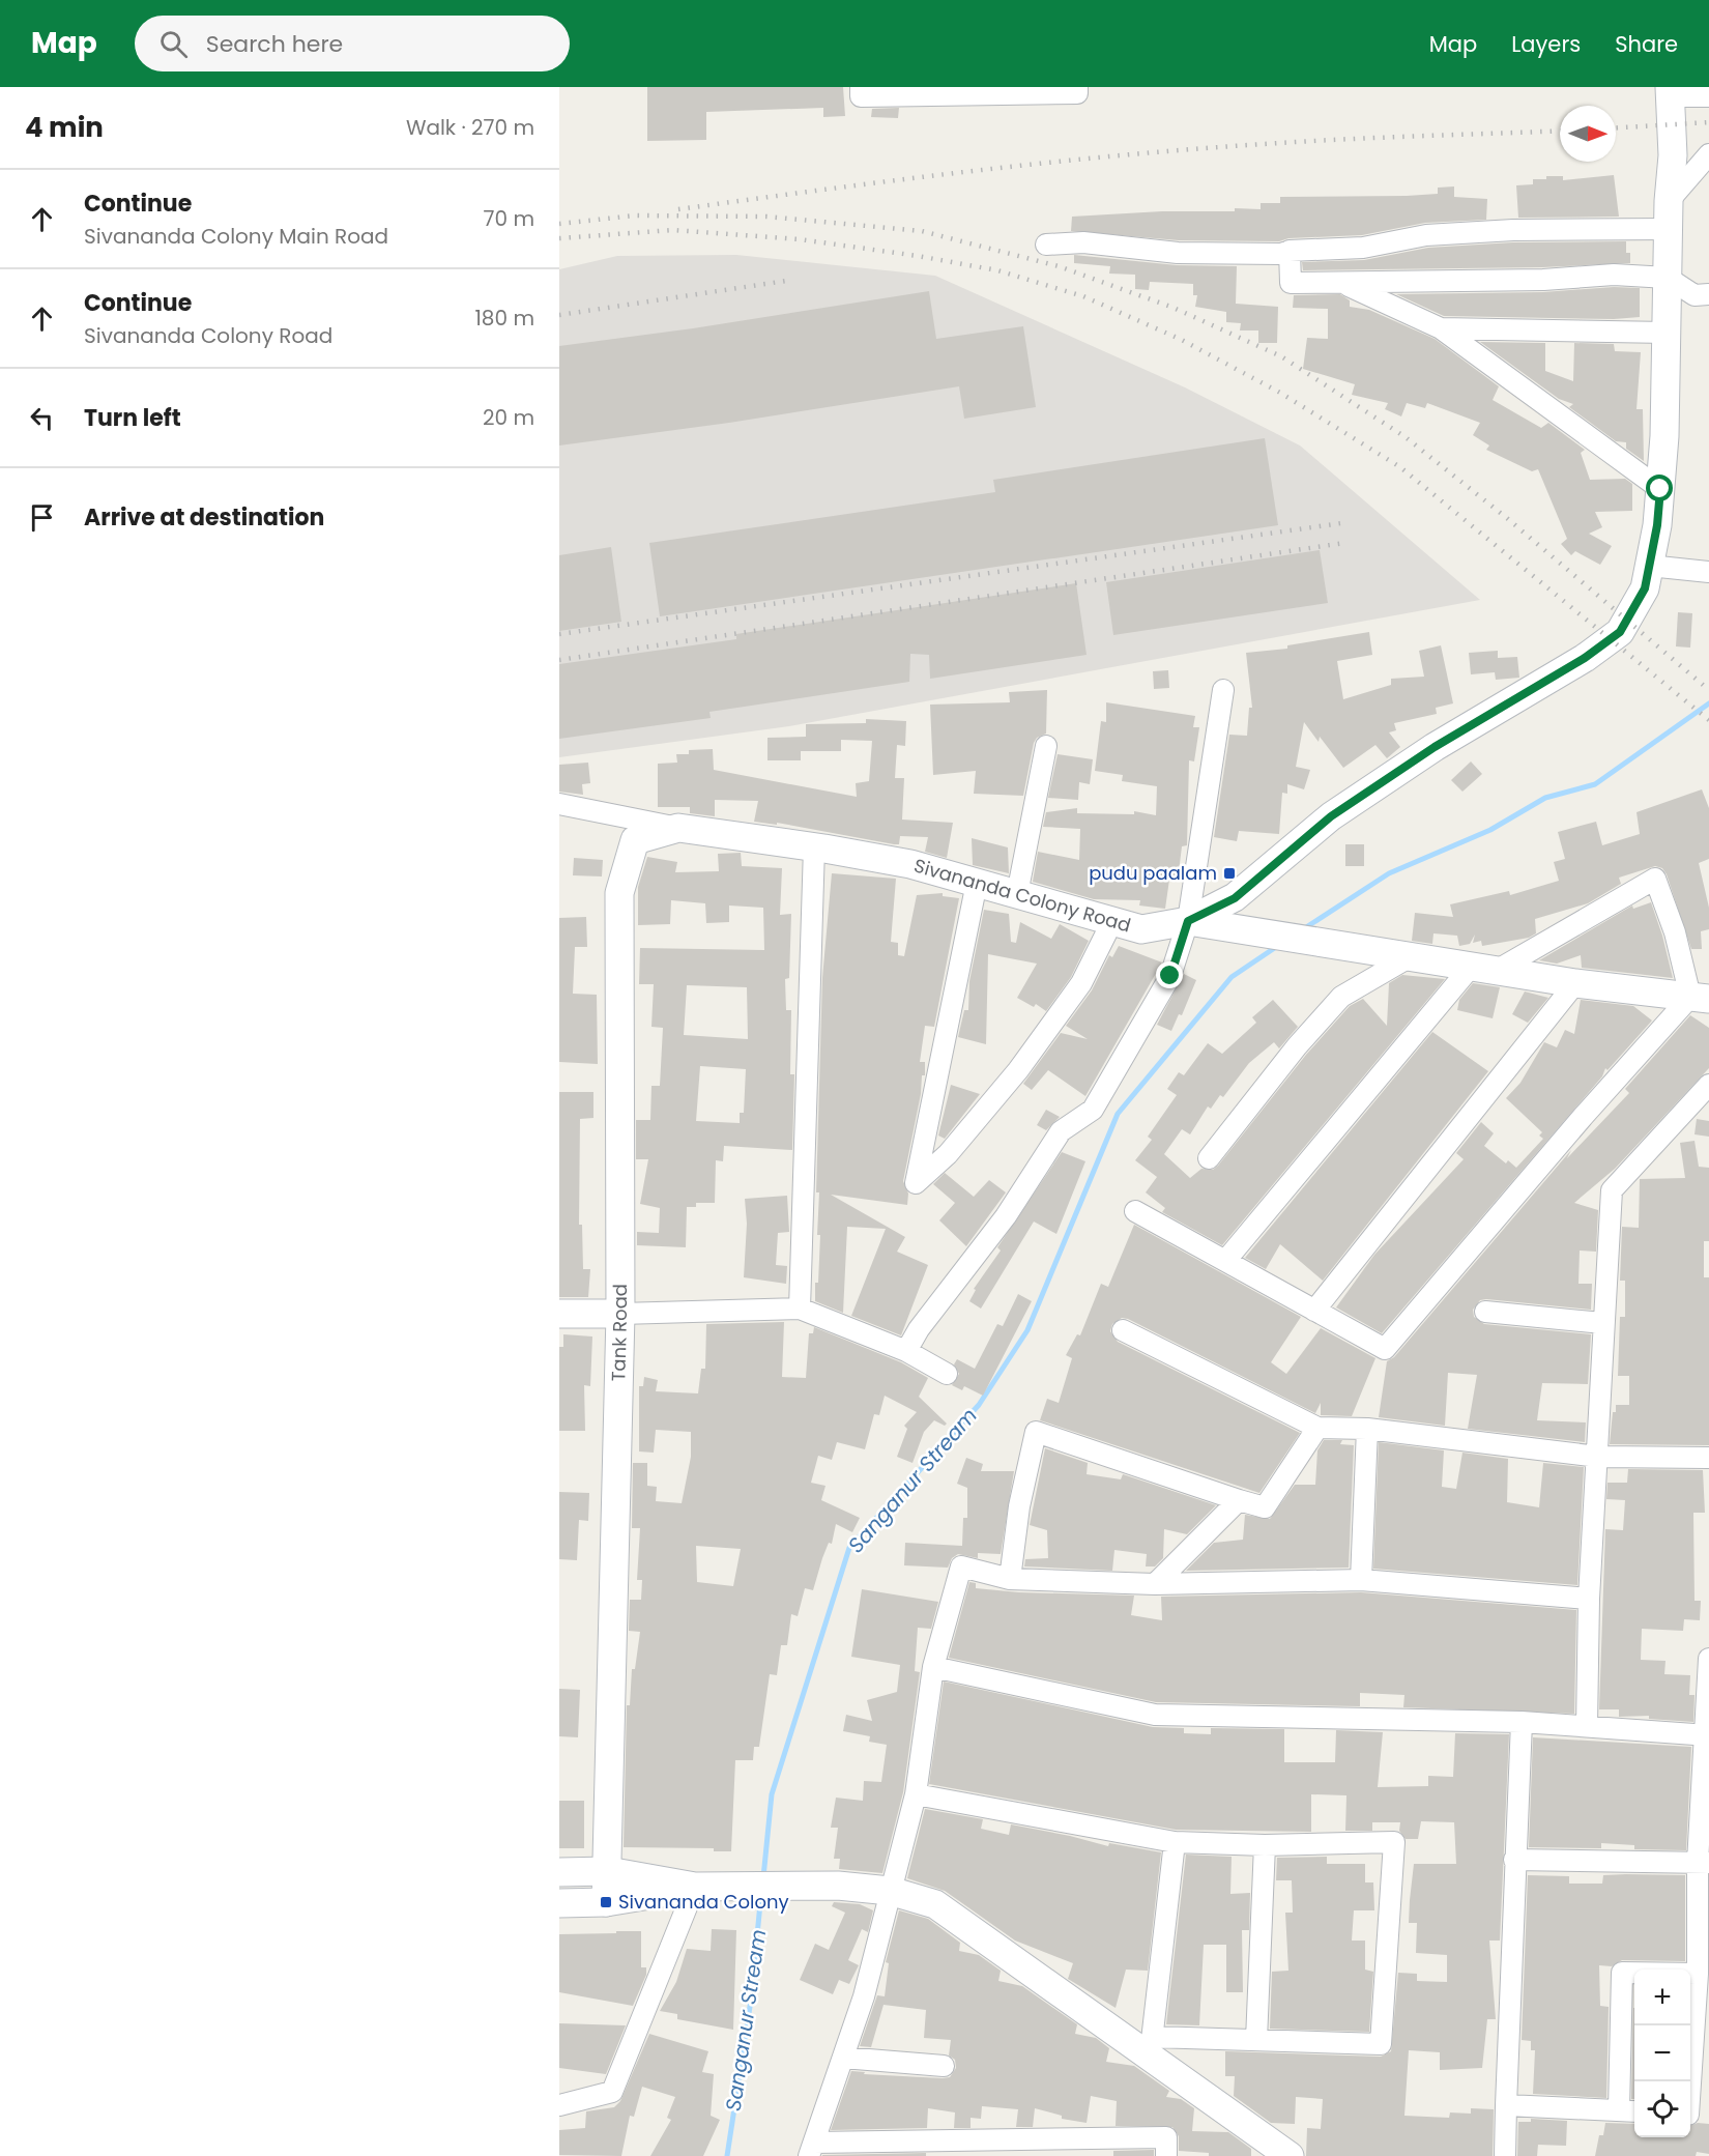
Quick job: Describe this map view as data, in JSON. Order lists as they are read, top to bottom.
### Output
{
  "streets": {
    "main road": ["Sivananda Colony Road", "Tank Road"]
  },
  "crossings": [
    ["Sivananda Colony Road", "Tank Road"]
  ],
  "water": ["Sanganur Stream"],
  "places": {
    "transit": ["pudu paalam", "Sivananda Colony"]
  },
  "north": "right",
  "page": {
    "header": "Map",
    "search": "Search here",
    "nav": ["Map", "Layers", "Share"],
    "heading": ["4 min", "Walk · 270 m"],
    "list": [
      ["Continue", "Sivananda Colony Main Road", "70 m"],
      ["Continue", "Sivananda Colony Road", "180 m"],
      ["Turn left", "20 m"],
      "Arrive at destination"
    ],
    "map_buttons": ["+", "−"]
  }
}
